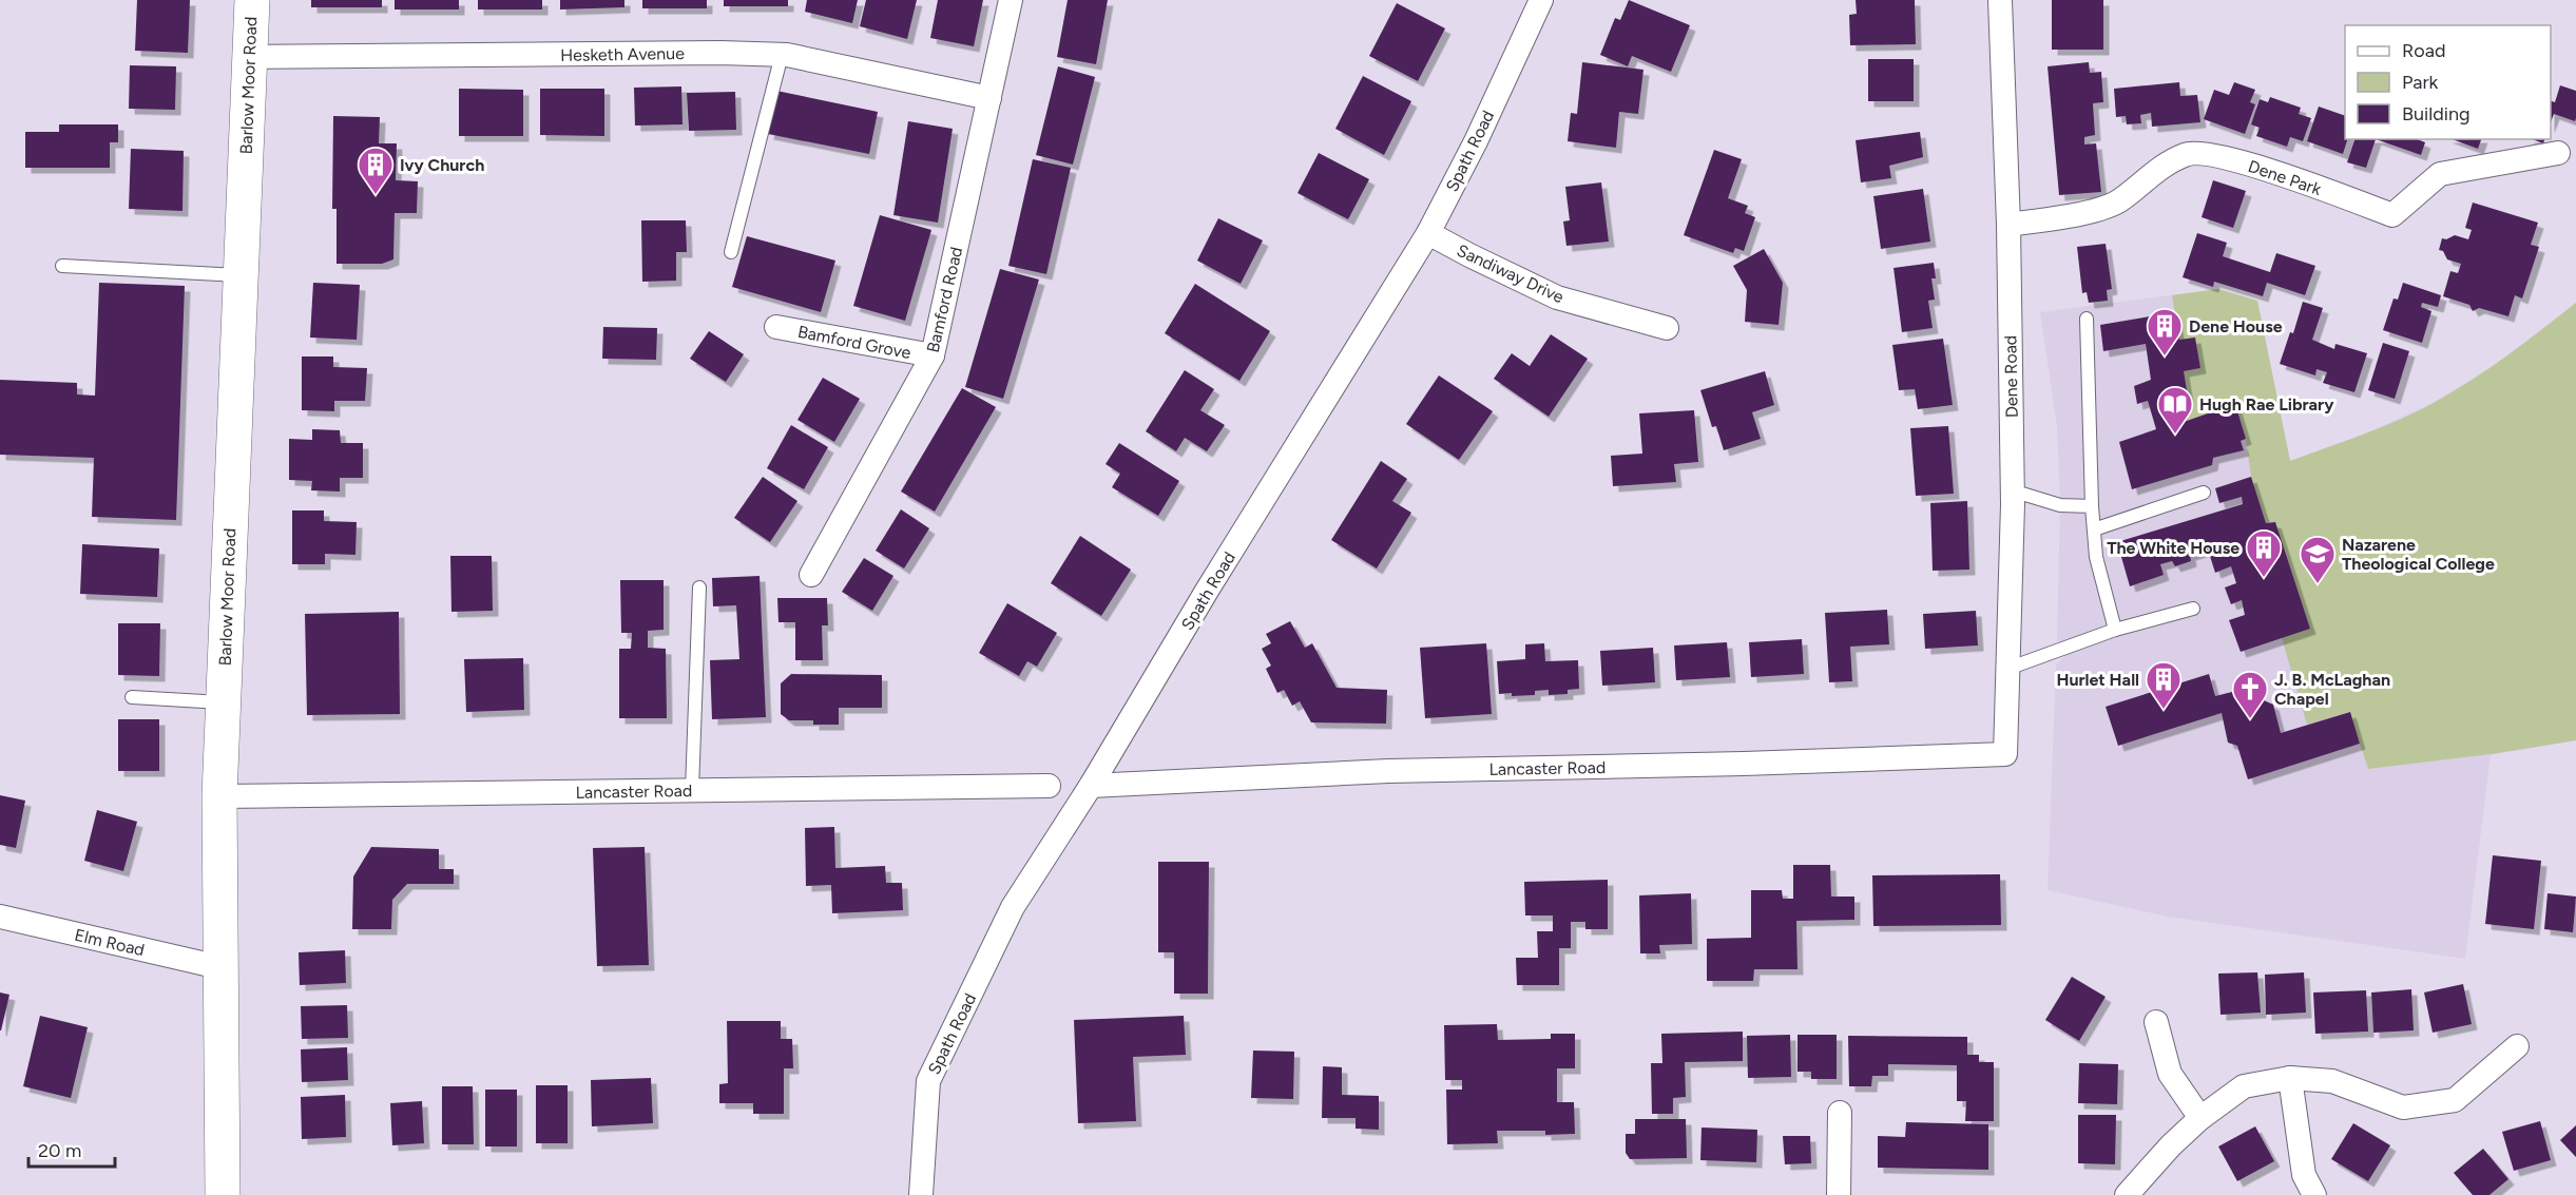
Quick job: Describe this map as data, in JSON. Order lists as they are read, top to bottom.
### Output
{
  "streets": {
    "main road": ["Barlow Moor Road"],
    "street": [
      "Hesketh Avenue",
      "Spath Road",
      "Dene Park",
      "Sandiway Drive",
      "Bamford Road",
      "Bamford Grove",
      "Dene Road",
      "Lancaster Road",
      "Elm Road"
    ]
  },
  "crossings": [
    ["Hesketh Avenue", "Barlow Moor Road"],
    ["Hesketh Avenue", "Bamford Road"],
    ["Barlow Moor Road", "Lancaster Road"],
    ["Barlow Moor Road", "Elm Road"],
    ["Spath Road", "Sandiway Drive"],
    ["Spath Road", "Lancaster Road"],
    ["Dene Park", "Dene Road"],
    ["Bamford Road", "Bamford Grove"],
    ["Dene Road", "Lancaster Road"]
  ],
  "places": {
    "building": [
      "Ivy Church",
      "Dene House",
      "The White House",
      "Hurlet Hall"
    ],
    "library": ["Hugh Rae Library"],
    "school or university": ["Nazarene Theological College"],
    "church": ["J. B. McLaghan Chapel"]
  },
  "legend": ["Road", "Park", "Building"],
  "scale_bar": "20 m"
}
